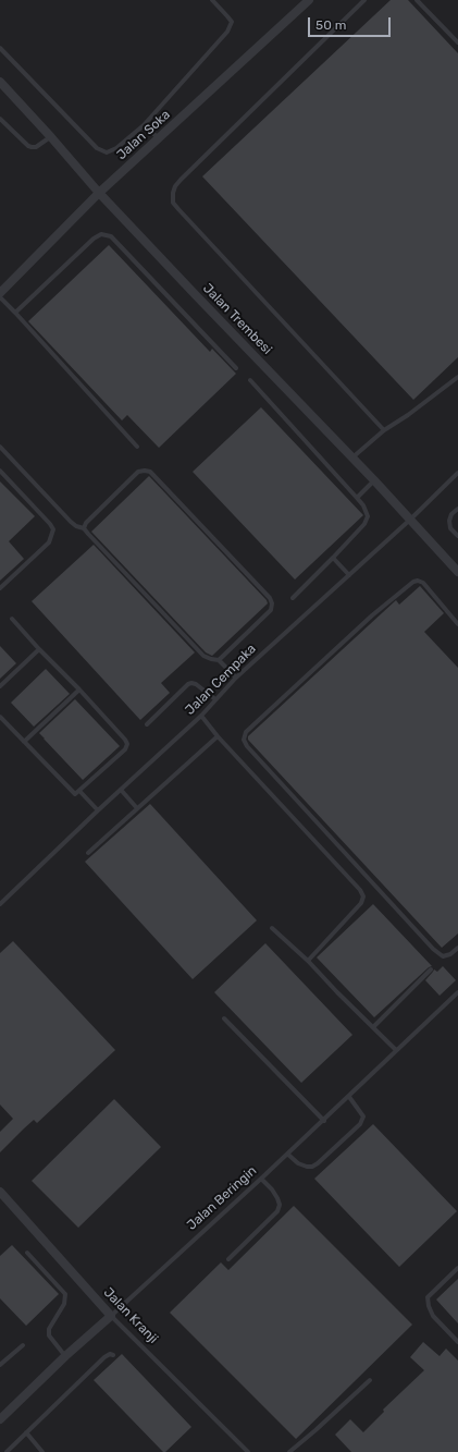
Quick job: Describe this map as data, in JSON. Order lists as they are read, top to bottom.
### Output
{
  "streets": {
    "street": [
      "Jalan Soka",
      "Jalan Trembesi",
      "Jalan Beringin",
      "Jalan Kranji"
    ],
    "lane": ["Jalan Cempaka"]
  },
  "crossings": [
    ["Jalan Soka", "Jalan Trembesi"],
    ["Jalan Trembesi", "Jalan Cempaka"],
    ["Jalan Beringin", "Jalan Kranji"]
  ],
  "scale_bar": "50 m"
}
